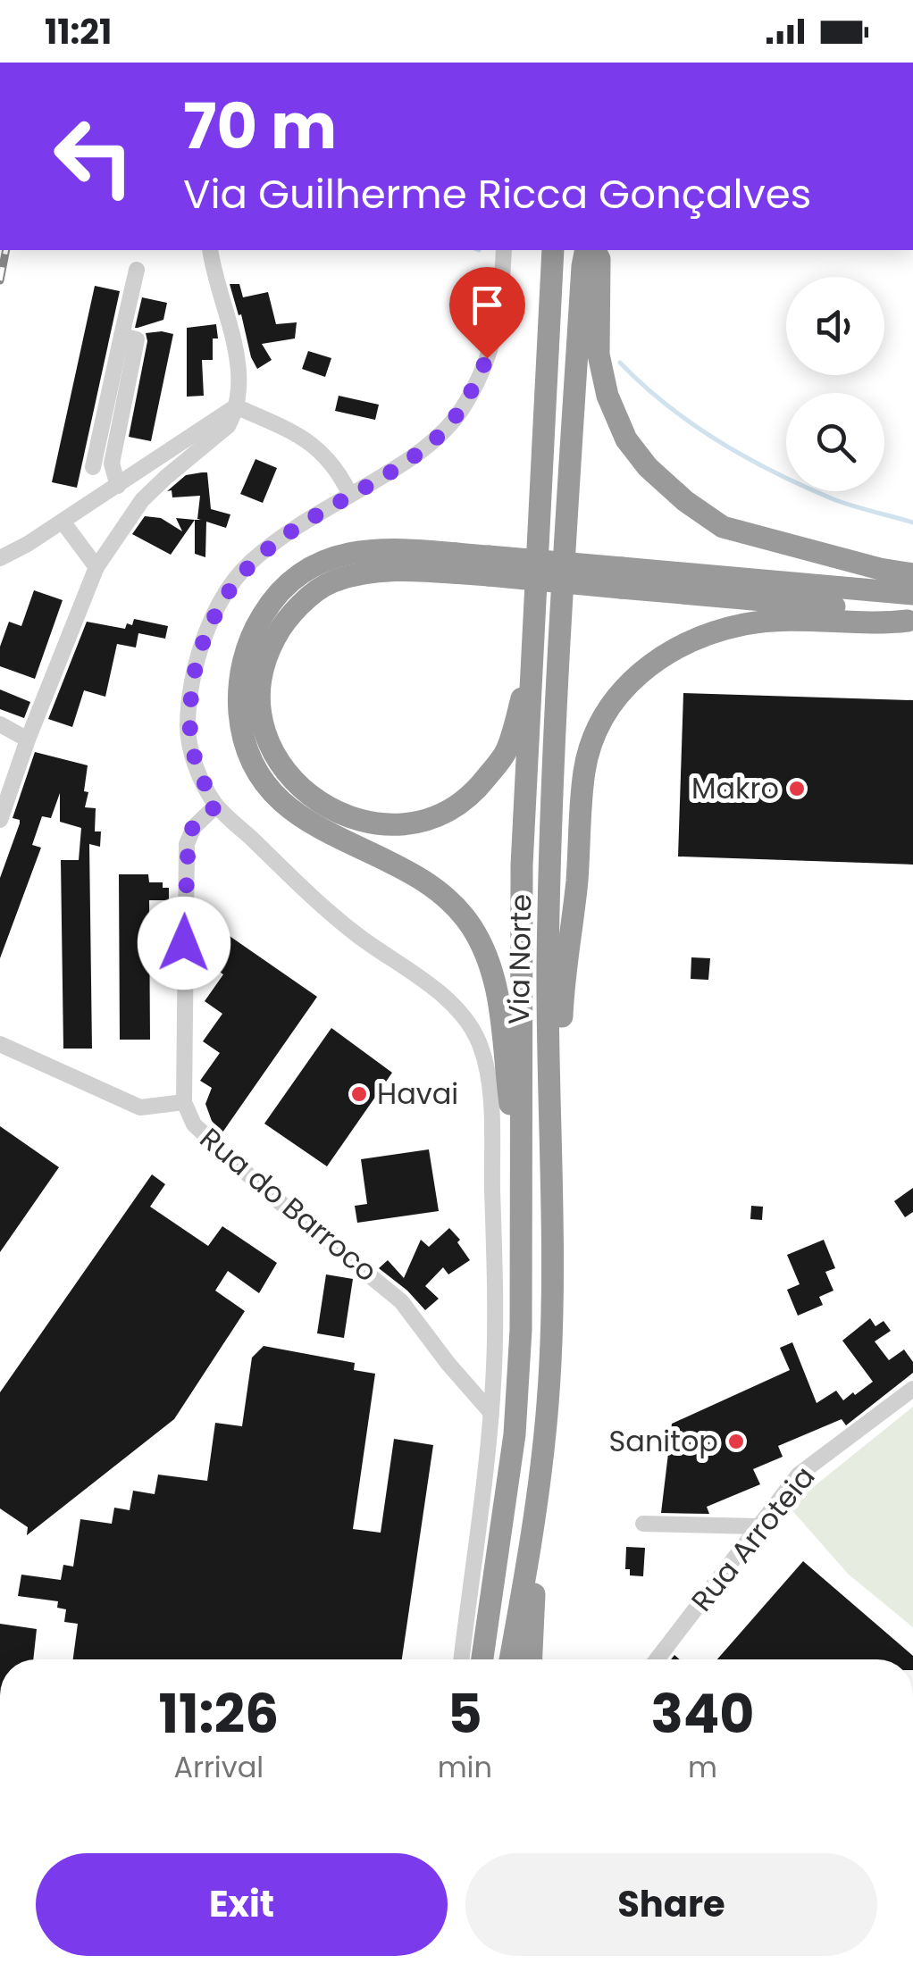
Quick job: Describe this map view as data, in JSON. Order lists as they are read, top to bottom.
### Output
{
  "streets": {
    "highway": ["Via Norte"],
    "street": ["Rua do Barroco", "Rua Arroteia"]
  },
  "places": ["Makro", "Havai", "Sanitop"],
  "page": {
    "status": "11:21",
    "turn": ["70 m", "Via Guilherme Ricca Gonçalves"],
    "eta": [
      "11:26",
      "Arrival",
      "5",
      "min",
      "340",
      "m"
    ],
    "buttons": ["Exit", "Share"]
  }
}
